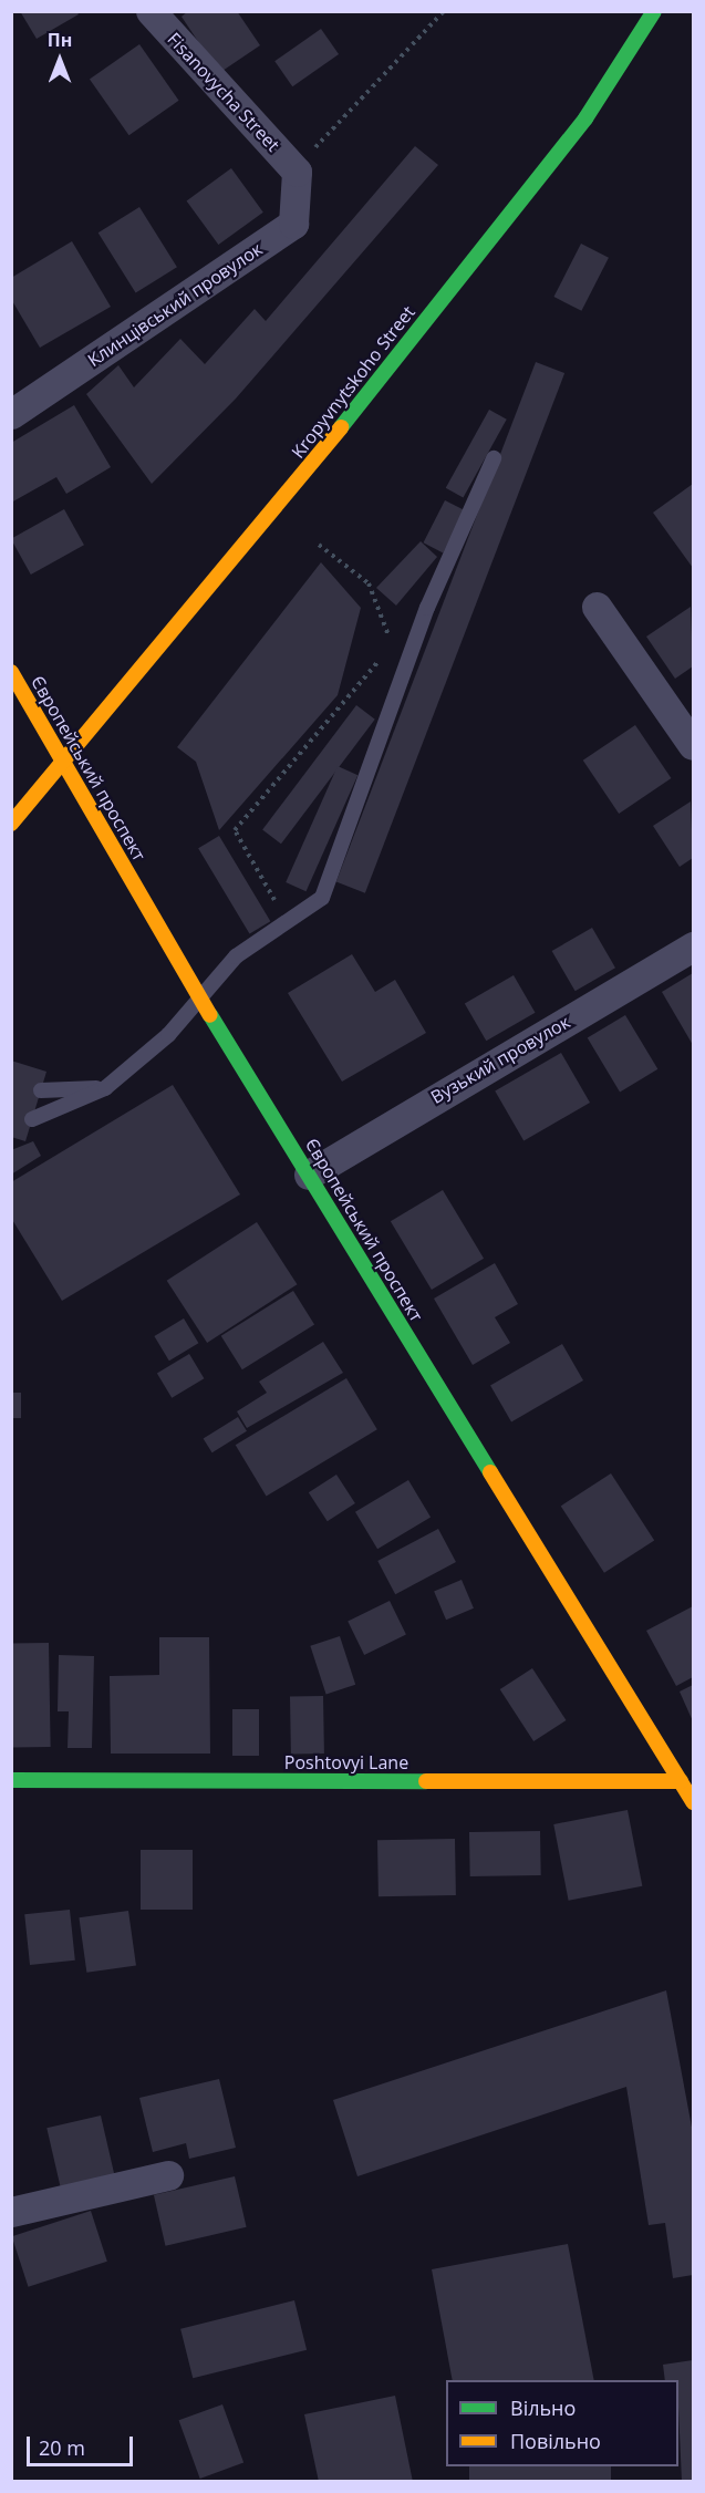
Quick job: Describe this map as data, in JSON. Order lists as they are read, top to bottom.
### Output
{
  "streets": {
    "main road": ["Kropyvnytskoho Street", "Європейський проспект", "Poshtovyi Lane"],
    "street": ["Fisanovycha Street", "Клинцівський провулок", "Вузький провулок"]
  },
  "crossings": [
    ["Fisanovycha Street", "Клинцівський провулок"],
    ["Kropyvnytskoho Street", "Європейський проспект"],
    ["Європейський проспект", "Вузький провулок"],
    ["Європейський проспект", "Poshtovyi Lane"]
  ],
  "legend": ["Вільно", "Повільно"],
  "scale_bar": "20 m",
  "north": "top"
}
